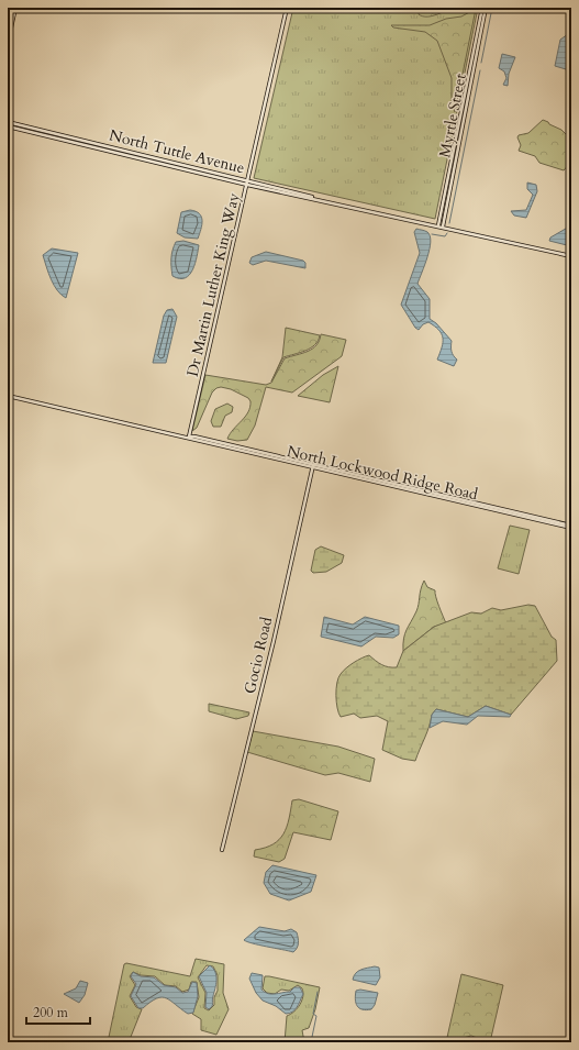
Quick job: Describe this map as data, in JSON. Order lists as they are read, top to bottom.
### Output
{
  "streets": {
    "street": [
      "Myrtle Street",
      "North Tuttle Avenue",
      "Dr Martin Luther King Way",
      "North Lockwood Ridge Road",
      "Gocio Road"
    ]
  },
  "crossings": [
    ["Myrtle Street", "North Tuttle Avenue"],
    ["North Tuttle Avenue", "Dr Martin Luther King Way"],
    ["Dr Martin Luther King Way", "North Lockwood Ridge Road"],
    ["North Lockwood Ridge Road", "Gocio Road"]
  ],
  "scale_bar": "200 m"
}
